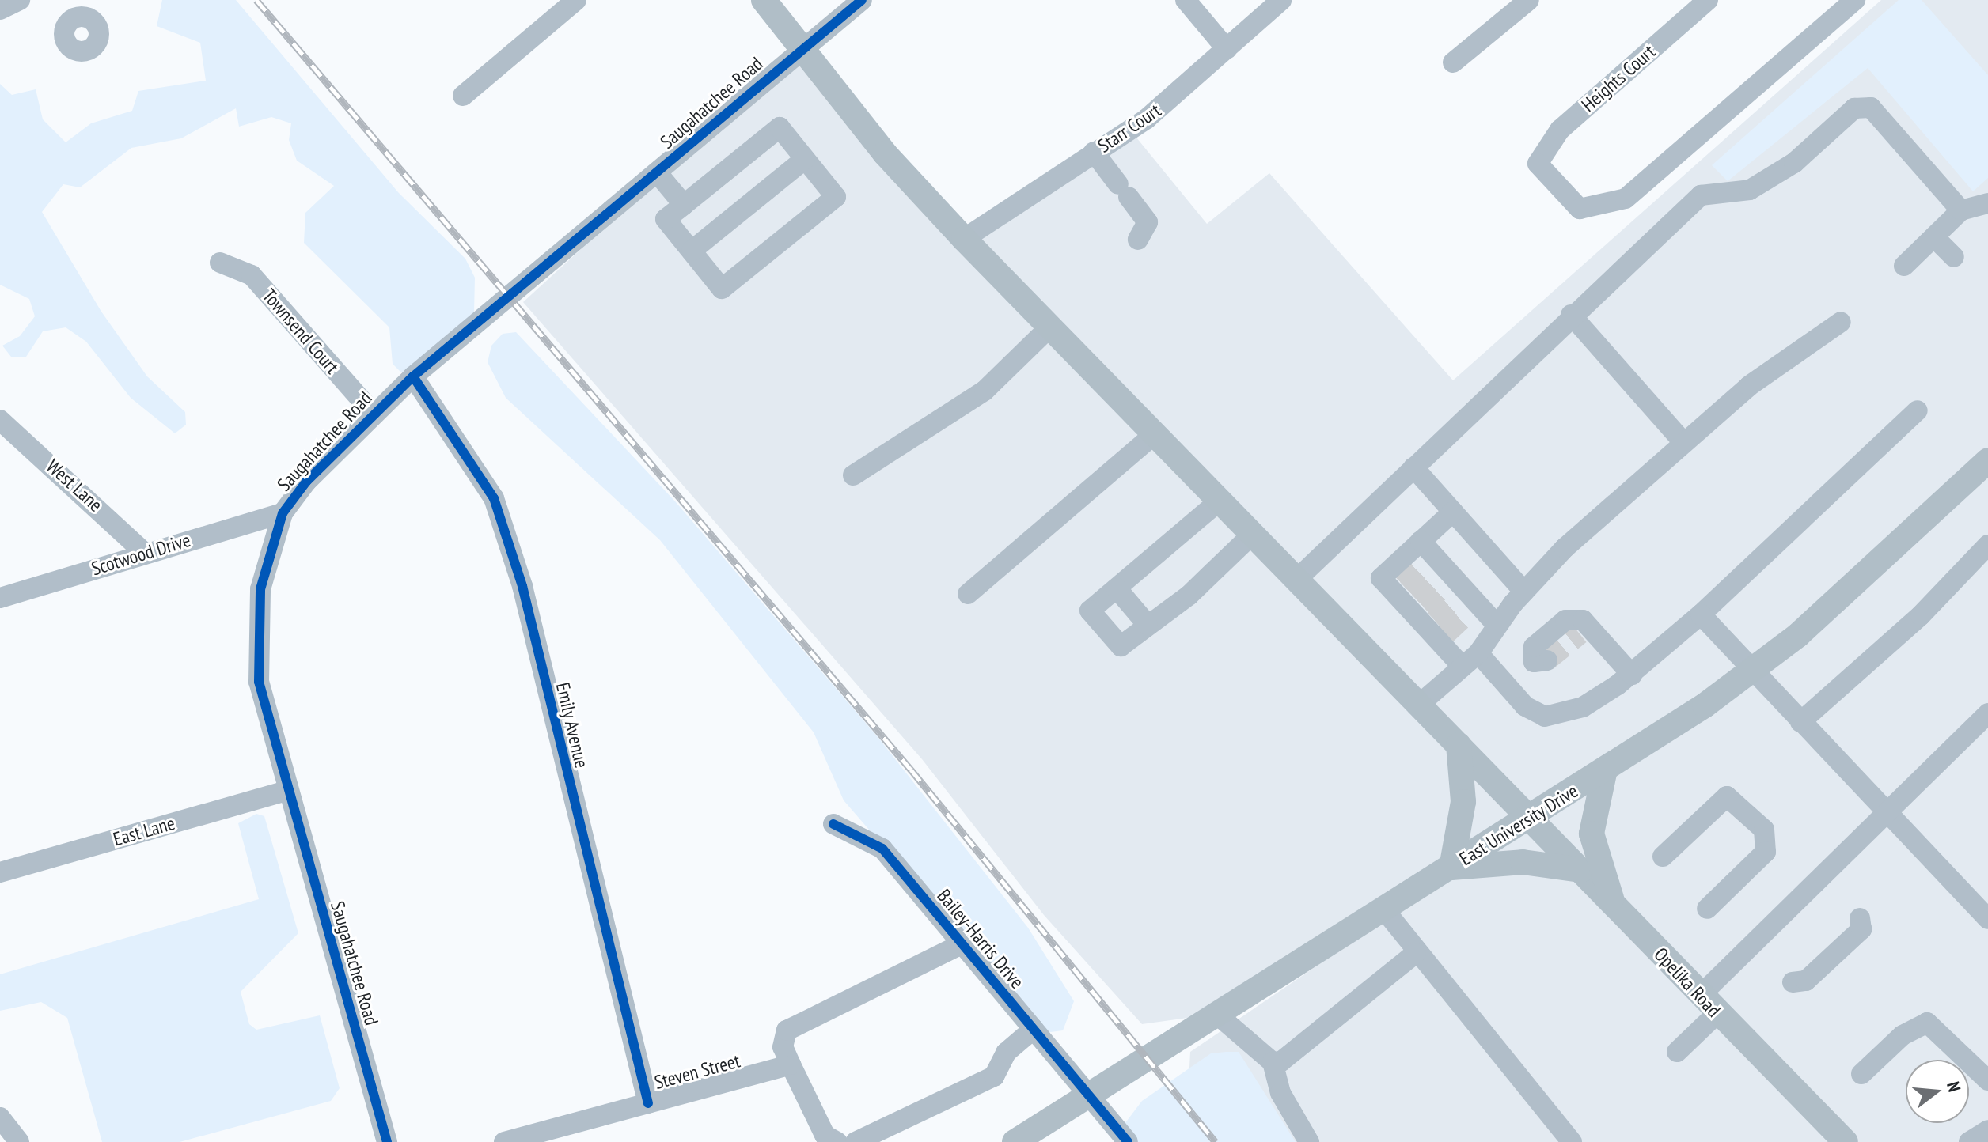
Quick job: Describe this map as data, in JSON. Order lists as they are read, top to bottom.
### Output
{
  "streets": {
    "main road": ["East University Drive", "Opelika Road"],
    "street": [
      "Heights Court",
      "Saugahatchee Road",
      "Starr Court",
      "Townsend Court",
      "West Lane",
      "Scotwood Drive",
      "Emily Avenue",
      "East Lane",
      "Bailey-Harris Drive",
      "Steven Street"
    ]
  },
  "crossings": [
    ["Saugahatchee Road", "Townsend Court"],
    ["Saugahatchee Road", "Scotwood Drive"],
    ["Saugahatchee Road", "Emily Avenue"],
    ["Saugahatchee Road", "East Lane"],
    ["Saugahatchee Road", "Opelika Road"],
    ["Starr Court", "Opelika Road"],
    ["West Lane", "Scotwood Drive"],
    ["Emily Avenue", "Steven Street"],
    ["East University Drive", "Bailey-Harris Drive"],
    ["East University Drive", "Opelika Road"]
  ],
  "north": "right"
}
